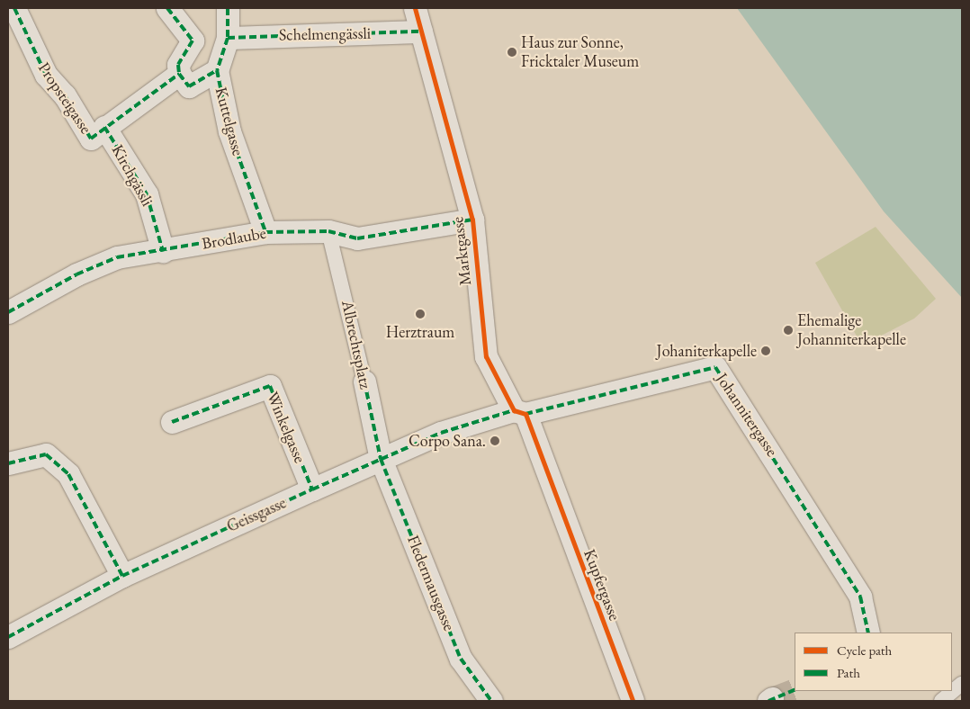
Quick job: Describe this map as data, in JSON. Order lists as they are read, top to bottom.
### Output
{
  "streets": {
    "street": [
      "Schelmengässli",
      "Propsteigasse",
      "Kuttelgasse",
      "Kirchgässli",
      "Brodlaube",
      "Marktgasse",
      "Albrechtsplatz",
      "Johannitergasse",
      "Winkelgasse",
      "Geissgasse",
      "Fledermausgasse",
      "Kupfergasse"
    ]
  },
  "crossings": [
    ["Schelmengässli", "Kuttelgasse"],
    ["Schelmengässli", "Marktgasse"],
    ["Propsteigasse", "Kirchgässli"],
    ["Kuttelgasse", "Brodlaube"],
    ["Kirchgässli", "Brodlaube"],
    ["Brodlaube", "Marktgasse"],
    ["Brodlaube", "Albrechtsplatz"],
    ["Marktgasse", "Johannitergasse"],
    ["Marktgasse", "Geissgasse"],
    ["Marktgasse", "Kupfergasse"],
    ["Albrechtsplatz", "Geissgasse"],
    ["Albrechtsplatz", "Fledermausgasse"],
    ["Johannitergasse", "Geissgasse"],
    ["Johannitergasse", "Kupfergasse"],
    ["Winkelgasse", "Geissgasse"],
    ["Geissgasse", "Fledermausgasse"],
    ["Geissgasse", "Kupfergasse"]
  ],
  "places": [
    "Haus zur Sonne, Fricktaler Museum",
    "Herztraum",
    "Ehemalige Johanniterkapelle",
    "Johaniterkapelle",
    "Corpo Sana."
  ],
  "legend": ["Cycle path", "Path"]
}
